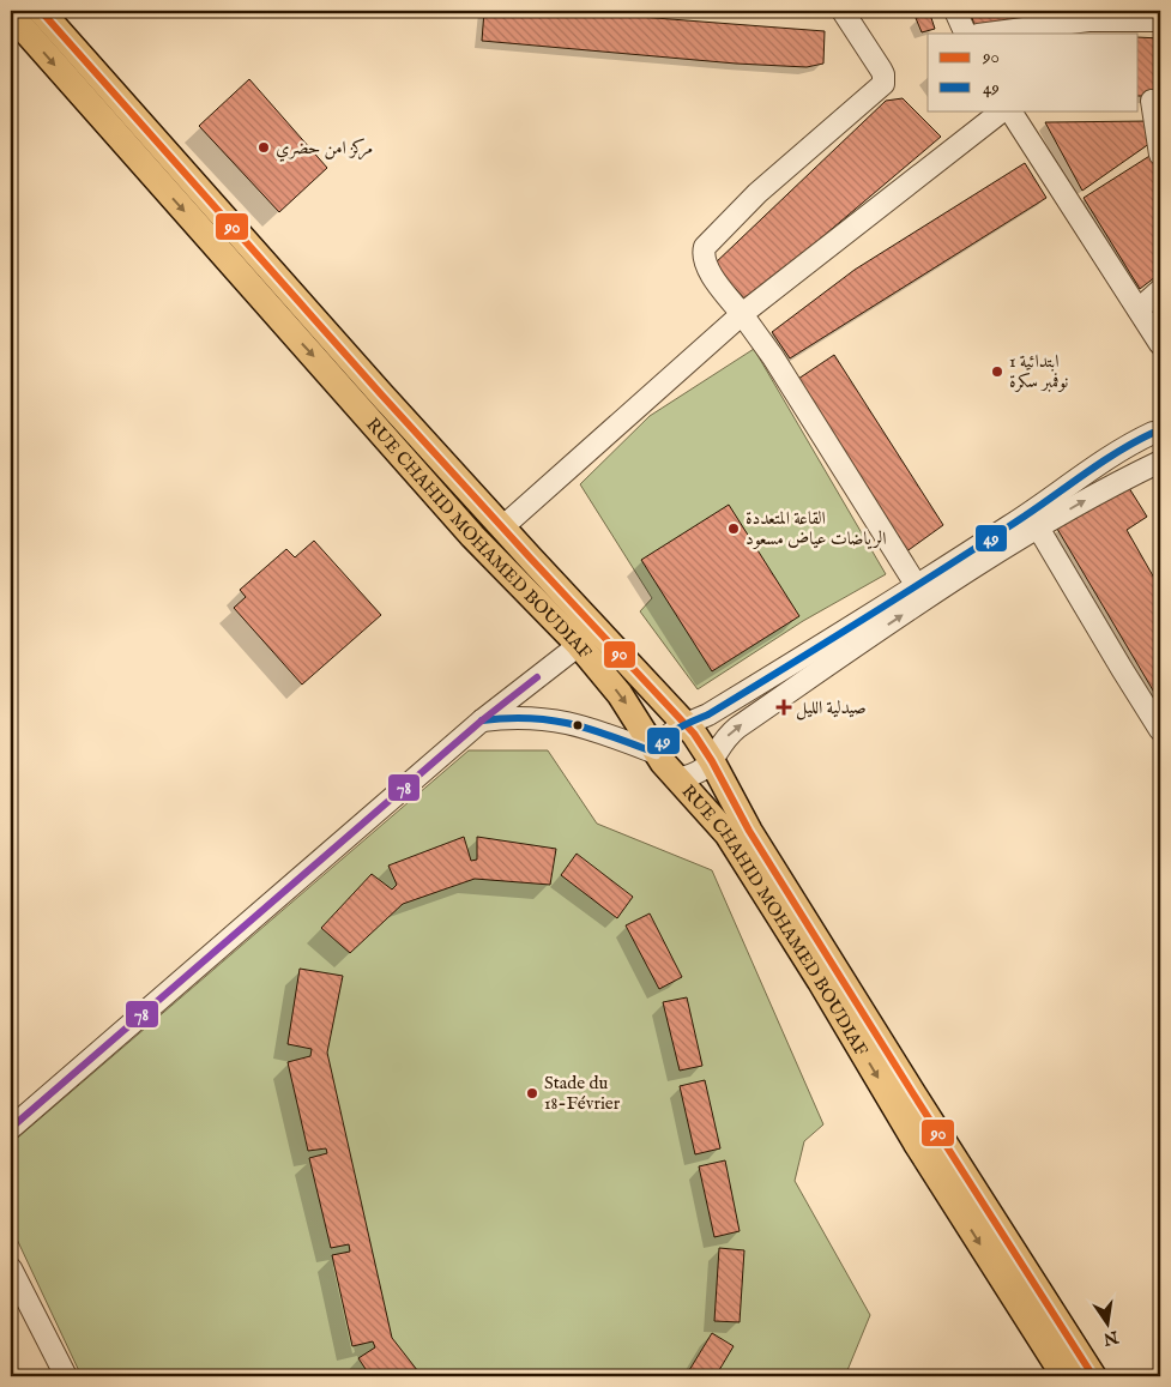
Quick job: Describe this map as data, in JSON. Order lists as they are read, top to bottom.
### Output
{
  "streets": {
    "main road": ["RUE CHAHID MOHAMED BOUDIAF"]
  },
  "places": {
    "other": [
      "مركز امن حضري",
      "ابتدائية 1 نوفمبر سكرة",
      "القاعة المتعددة الرياضات عياض مسعود",
      "Stade du 18-Février"
    ],
    "health": ["صيدلية الليل"]
  },
  "lines": ["transit line 90", "transit line 49", "transit line 78"],
  "legend": ["90", "49"],
  "north": "bottom"
}
